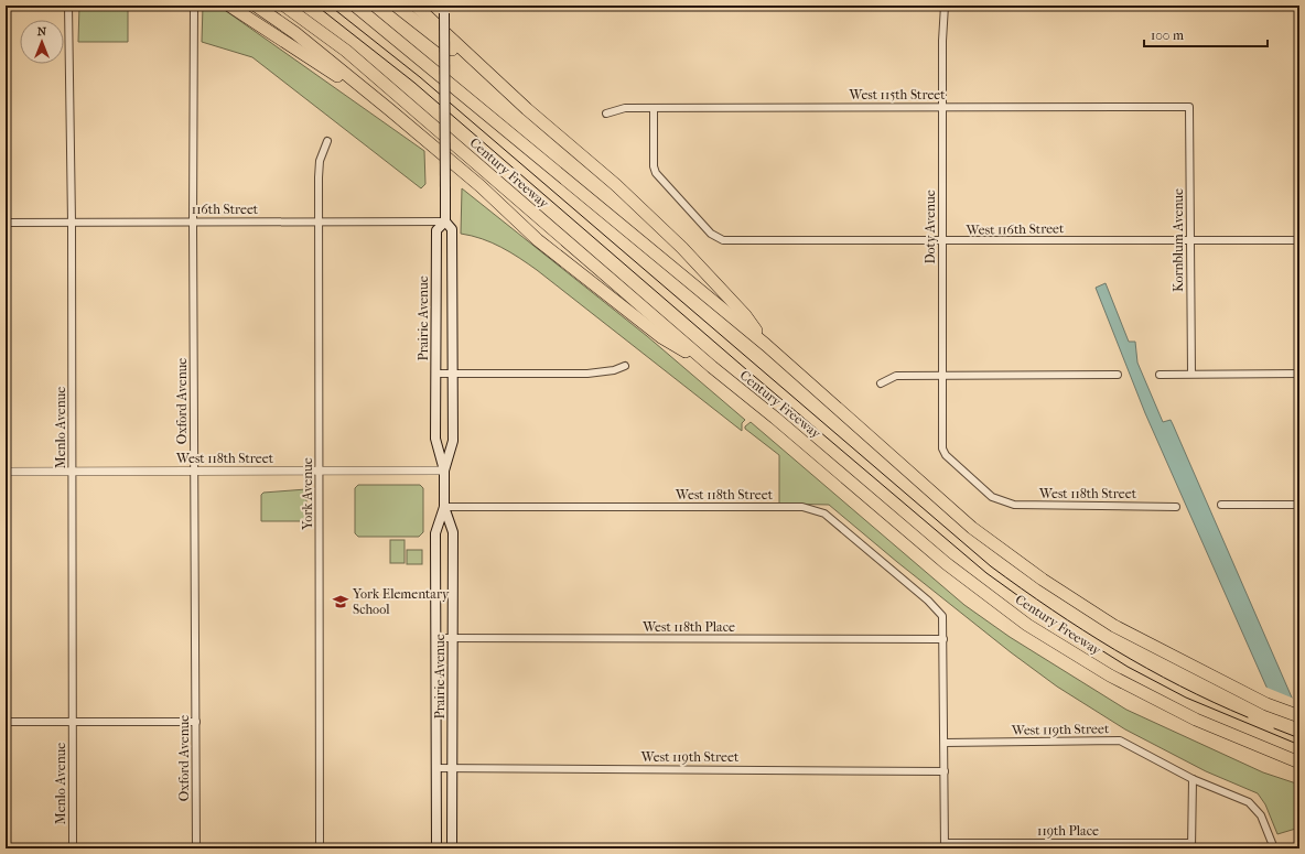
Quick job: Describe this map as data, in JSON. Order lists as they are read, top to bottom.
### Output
{
  "streets": {
    "highway": ["Century Freeway"],
    "main road": ["Prairie Avenue"],
    "street": [
      "West 115th Street",
      "116th Street",
      "Doty Avenue",
      "West 116th Street",
      "Kornblum Avenue",
      "Oxford Avenue",
      "Menlo Avenue",
      "West 118th Street",
      "York Avenue",
      "West 118th Place",
      "West 119th Street",
      "119th Place"
    ]
  },
  "crossings": [
    ["West 115th Street", "Doty Avenue"],
    ["West 115th Street", "West 116th Street"],
    ["West 115th Street", "Kornblum Avenue"],
    ["116th Street", "Prairie Avenue"],
    ["116th Street", "Oxford Avenue"],
    ["116th Street", "Menlo Avenue"],
    ["116th Street", "York Avenue"],
    ["Doty Avenue", "West 116th Street"],
    ["Doty Avenue", "West 118th Street"],
    ["West 116th Street", "Kornblum Avenue"],
    ["Prairie Avenue", "West 118th Street"],
    ["Prairie Avenue", "West 118th Place"],
    ["Prairie Avenue", "West 119th Street"],
    ["Oxford Avenue", "West 118th Street"],
    ["Menlo Avenue", "West 118th Street"],
    ["West 118th Street", "York Avenue"],
    ["West 118th Street", "West 118th Place"]
  ],
  "places": {
    "school or university": ["York Elementary School"]
  },
  "scale_bar": "100 m",
  "north": "top"
}
